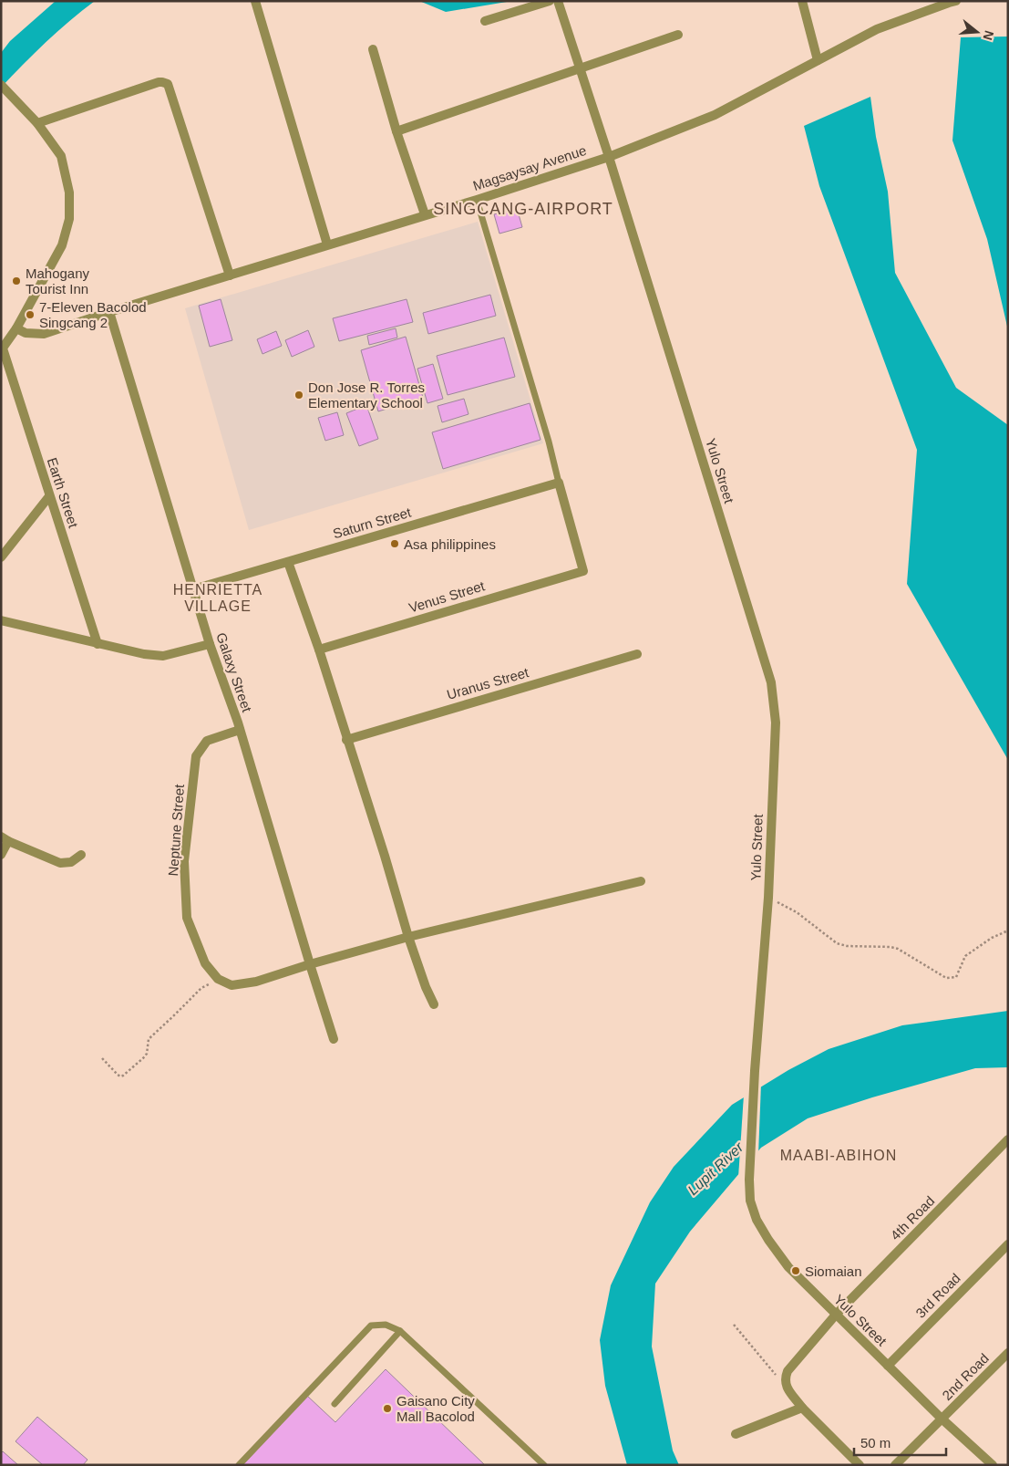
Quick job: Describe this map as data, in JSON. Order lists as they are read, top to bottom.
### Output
{
  "streets": {
    "street": [
      "Magsaysay Avenue",
      "Yulo Street",
      "Earth Street",
      "Saturn Street",
      "Venus Street",
      "Galaxy Street",
      "Uranus Street",
      "Neptune Street",
      "4th Road",
      "3rd Road",
      "2nd Road"
    ]
  },
  "crossings": [
    ["Magsaysay Avenue", "Yulo Street"],
    ["Magsaysay Avenue", "Galaxy Street"],
    ["Yulo Street", "4th Road"],
    ["Yulo Street", "3rd Road"],
    ["Yulo Street", "2nd Road"],
    ["Saturn Street", "Venus Street"],
    ["Saturn Street", "Galaxy Street"],
    ["Galaxy Street", "Neptune Street"]
  ],
  "districts": ["SINGCANG-AIRPORT", "HENRIETTA VILLAGE", "MAABI-ABIHON"],
  "water": ["Lupit River"],
  "places": [
    "Mahogany Tourist Inn",
    "7-Eleven Bacolod Singcang 2",
    "Don Jose R. Torres Elementary School",
    "Asa philippines",
    "Siomaian",
    "Gaisano City Mall Bacolod"
  ],
  "scale_bar": "50 m",
  "north": "right"
}
